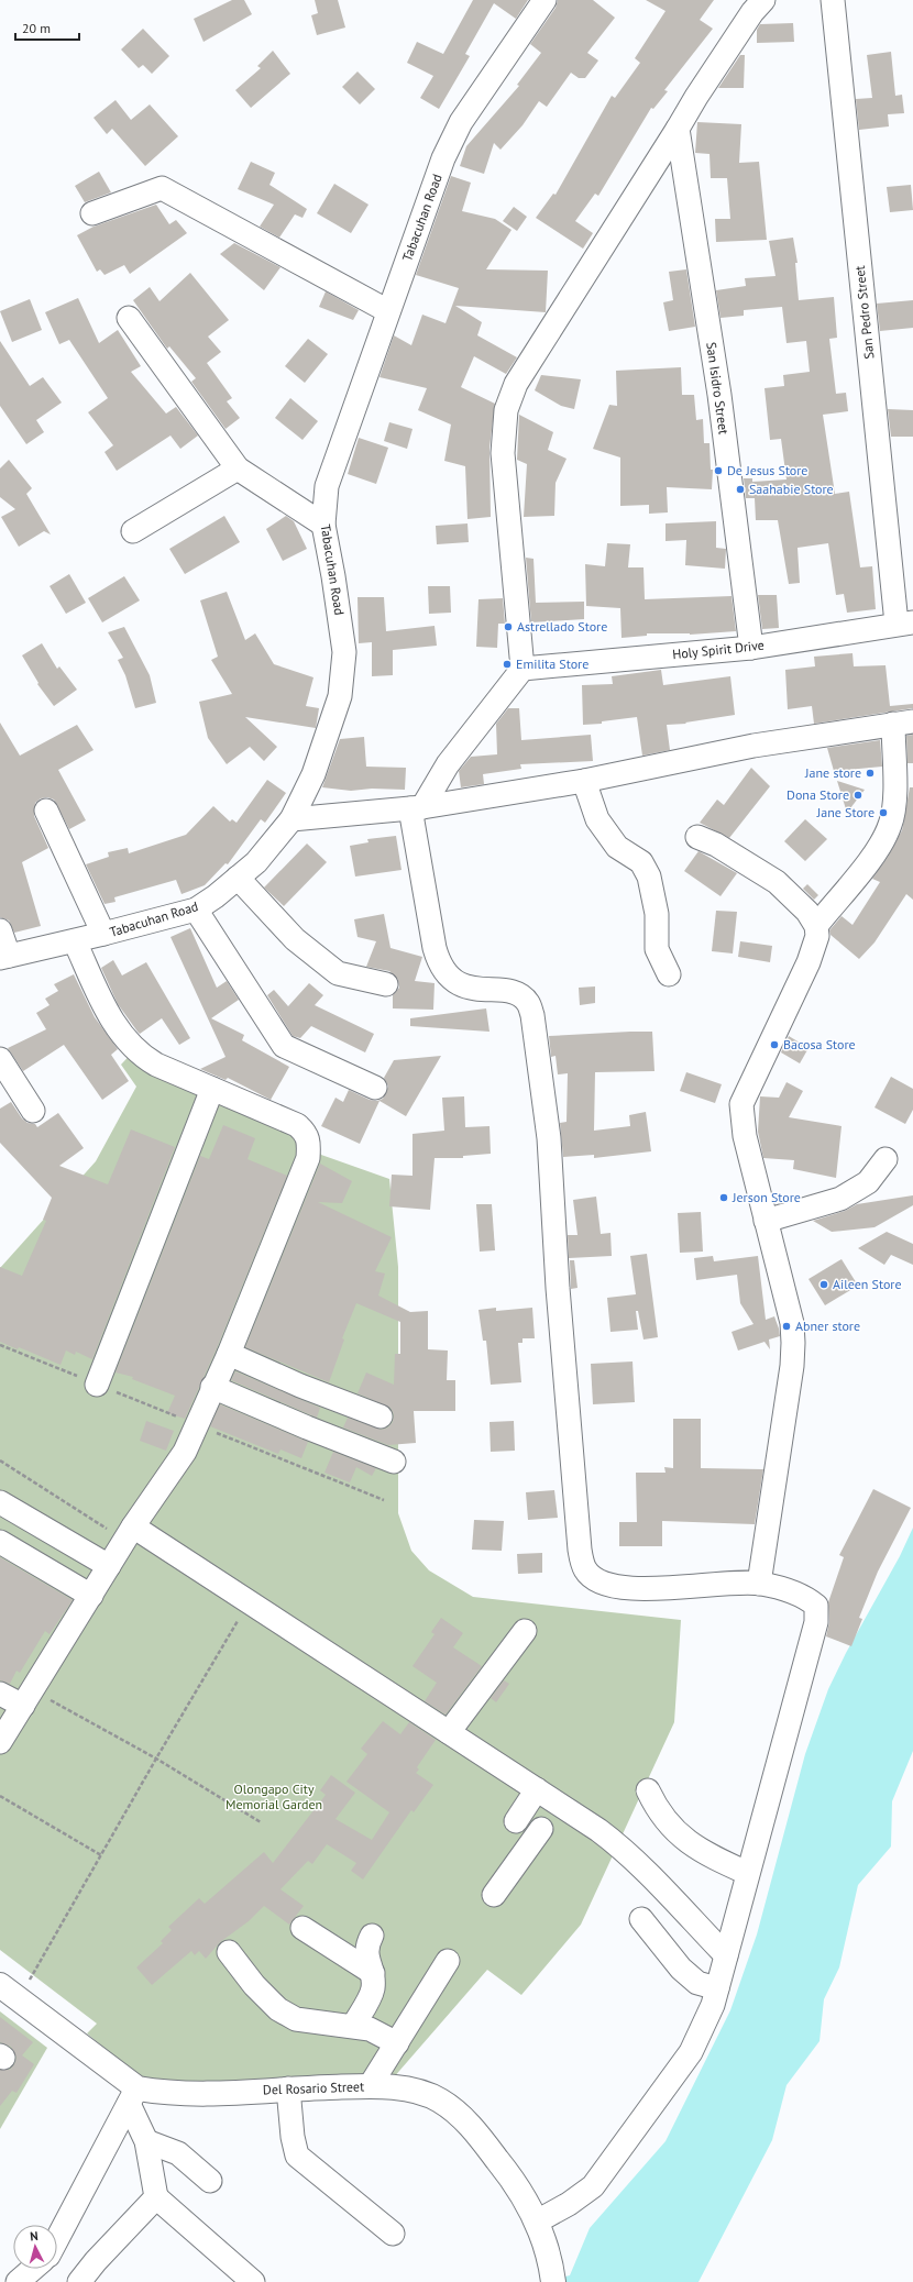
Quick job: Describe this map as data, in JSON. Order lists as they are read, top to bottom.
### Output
{
  "streets": {
    "main road": ["Del Rosario Street"],
    "street": [
      "Tabacuhan Road",
      "San Pedro Street",
      "San Isidro Street",
      "Holy Spirit Drive"
    ]
  },
  "crossings": [
    ["San Pedro Street", "Holy Spirit Drive"],
    ["San Isidro Street", "Holy Spirit Drive"]
  ],
  "parks": ["Olongapo City Memorial Garden"],
  "places": [
    "De Jesus Store",
    "Saahabie Store",
    "Astrellado Store",
    "Emilita Store",
    "Jane store",
    "Dona Store",
    "Jane Store",
    "Bacosa Store",
    "Jerson Store",
    "Aileen Store",
    "Abner store"
  ],
  "scale_bar": "20 m",
  "north": "top"
}
